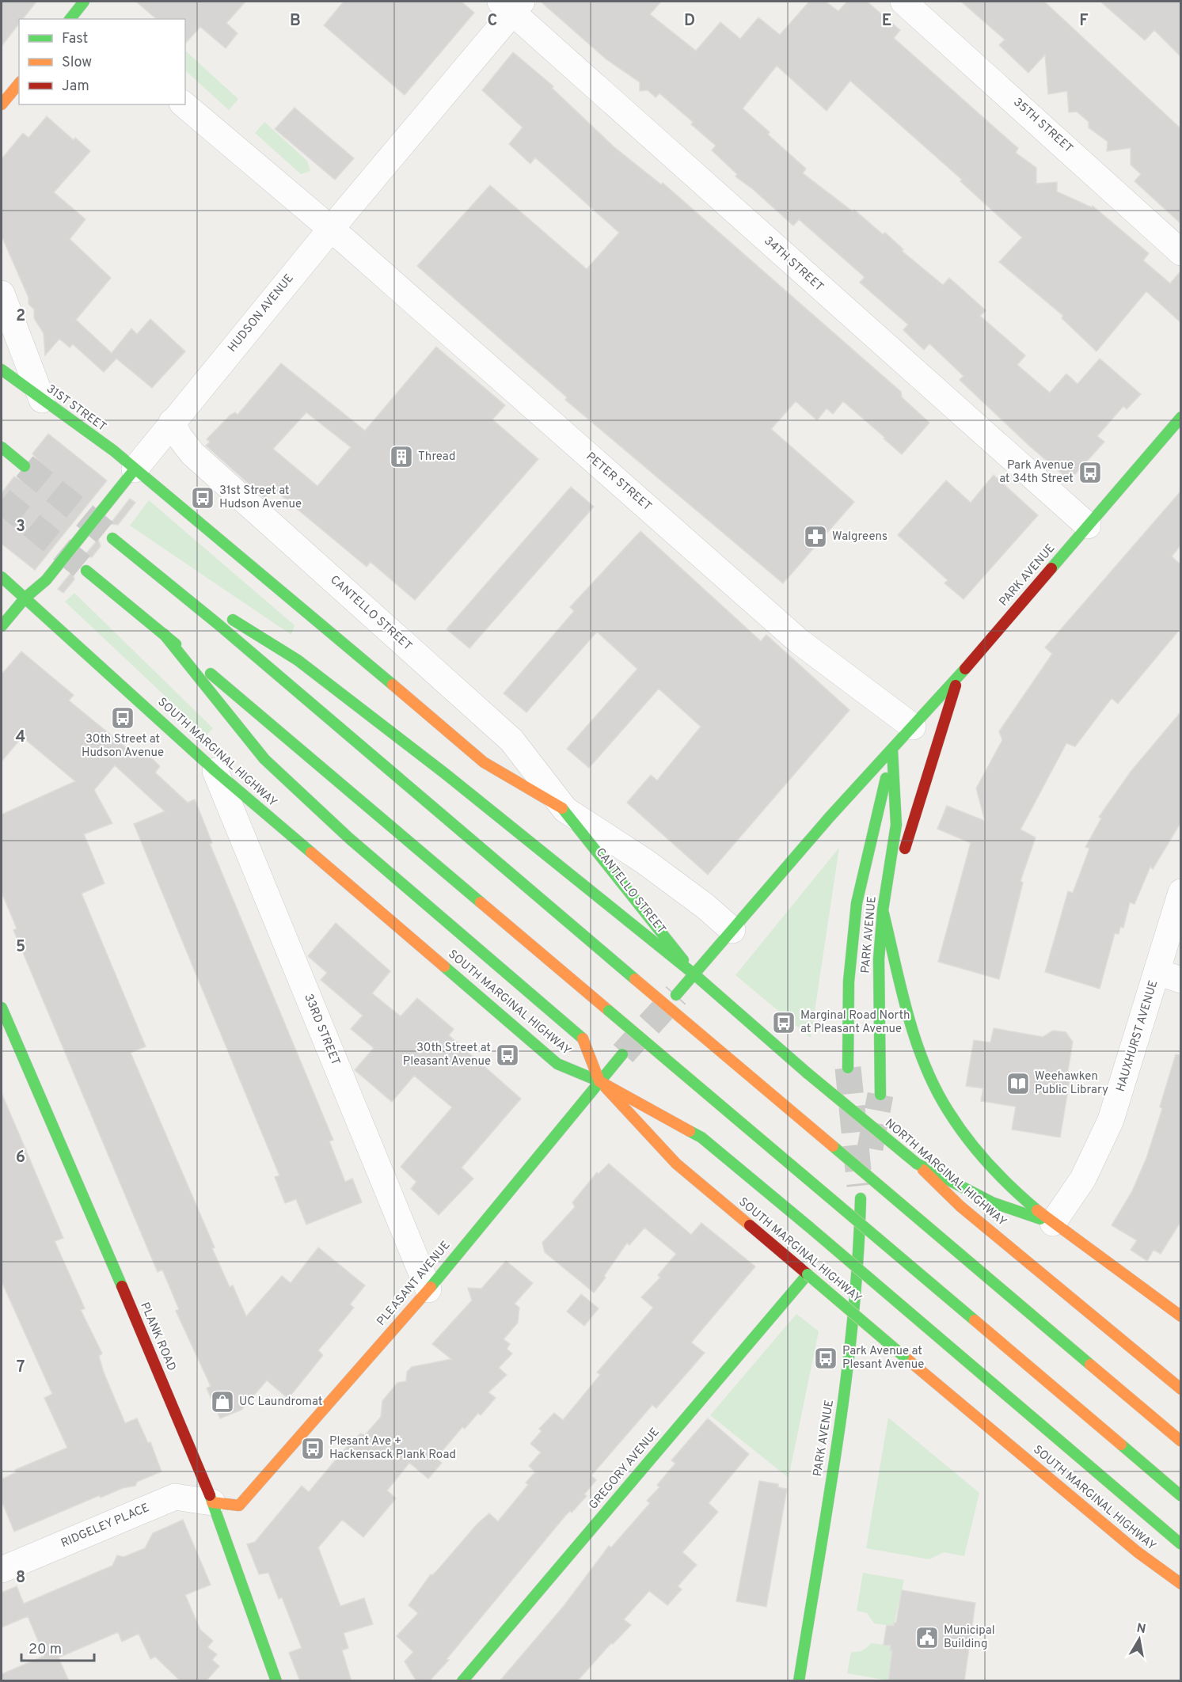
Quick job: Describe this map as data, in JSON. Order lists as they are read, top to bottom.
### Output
{
  "streets": {
    "main road": [
      "HUDSON AVENUE",
      "31ST STREET",
      "PARK AVENUE",
      "CANTELLO STREET",
      "SOUTH MARGINAL HIGHWAY",
      "NORTH MARGINAL HIGHWAY",
      "PLEASANT AVENUE",
      "PLANK ROAD",
      "GREGORY AVENUE"
    ],
    "street": [
      "35TH STREET",
      "34TH STREET",
      "PETER STREET",
      "33RD STREET",
      "HAUXHURST AVENUE",
      "RIDGELEY PLACE"
    ]
  },
  "crossings": [
    ["34TH STREET", "HUDSON AVENUE"],
    ["34TH STREET", "PARK AVENUE"],
    ["HUDSON AVENUE", "31ST STREET"],
    ["HUDSON AVENUE", "PETER STREET"],
    ["HUDSON AVENUE", "CANTELLO STREET"],
    ["HUDSON AVENUE", "SOUTH MARGINAL HIGHWAY"],
    ["31ST STREET", "CANTELLO STREET"],
    ["PETER STREET", "PARK AVENUE"],
    ["PARK AVENUE", "CANTELLO STREET"],
    ["PARK AVENUE", "NORTH MARGINAL HIGHWAY"],
    ["CANTELLO STREET", "NORTH MARGINAL HIGHWAY"],
    ["SOUTH MARGINAL HIGHWAY", "33RD STREET"],
    ["SOUTH MARGINAL HIGHWAY", "PLEASANT AVENUE"],
    ["SOUTH MARGINAL HIGHWAY", "GREGORY AVENUE"],
    ["33RD STREET", "PLEASANT AVENUE"],
    ["PLEASANT AVENUE", "PLANK ROAD"],
    ["PLEASANT AVENUE", "RIDGELEY PLACE"],
    ["PLANK ROAD", "RIDGELEY PLACE"]
  ],
  "places": {
    "building": ["Thread"],
    "bus stop": [
      "Park Avenue at 34th Street",
      "31st Street at Hudson Avenue",
      "30th Street at Hudson Avenue",
      "Marginal Road North at Pleasant Avenue",
      "30th Street at Pleasant Avenue",
      "Park Avenue at Plesant Avenue",
      "Plesant Ave + Hackensack Plank Road"
    ],
    "pharmacy": ["Walgreens"],
    "library": ["Weehawken Public Library"],
    "shop": ["UC Laundromat"],
    "public building": ["Municipal Building"]
  },
  "legend": ["Fast", "Slow", "Jam"],
  "scale_bar": "20 m",
  "north": "top",
  "grid": {
    "columns": [
      "B",
      "C",
      "D",
      "E",
      "F"
    ],
    "rows": [
      "2",
      "3",
      "4",
      "5",
      "6",
      "7",
      "8"
    ]
  }
}
